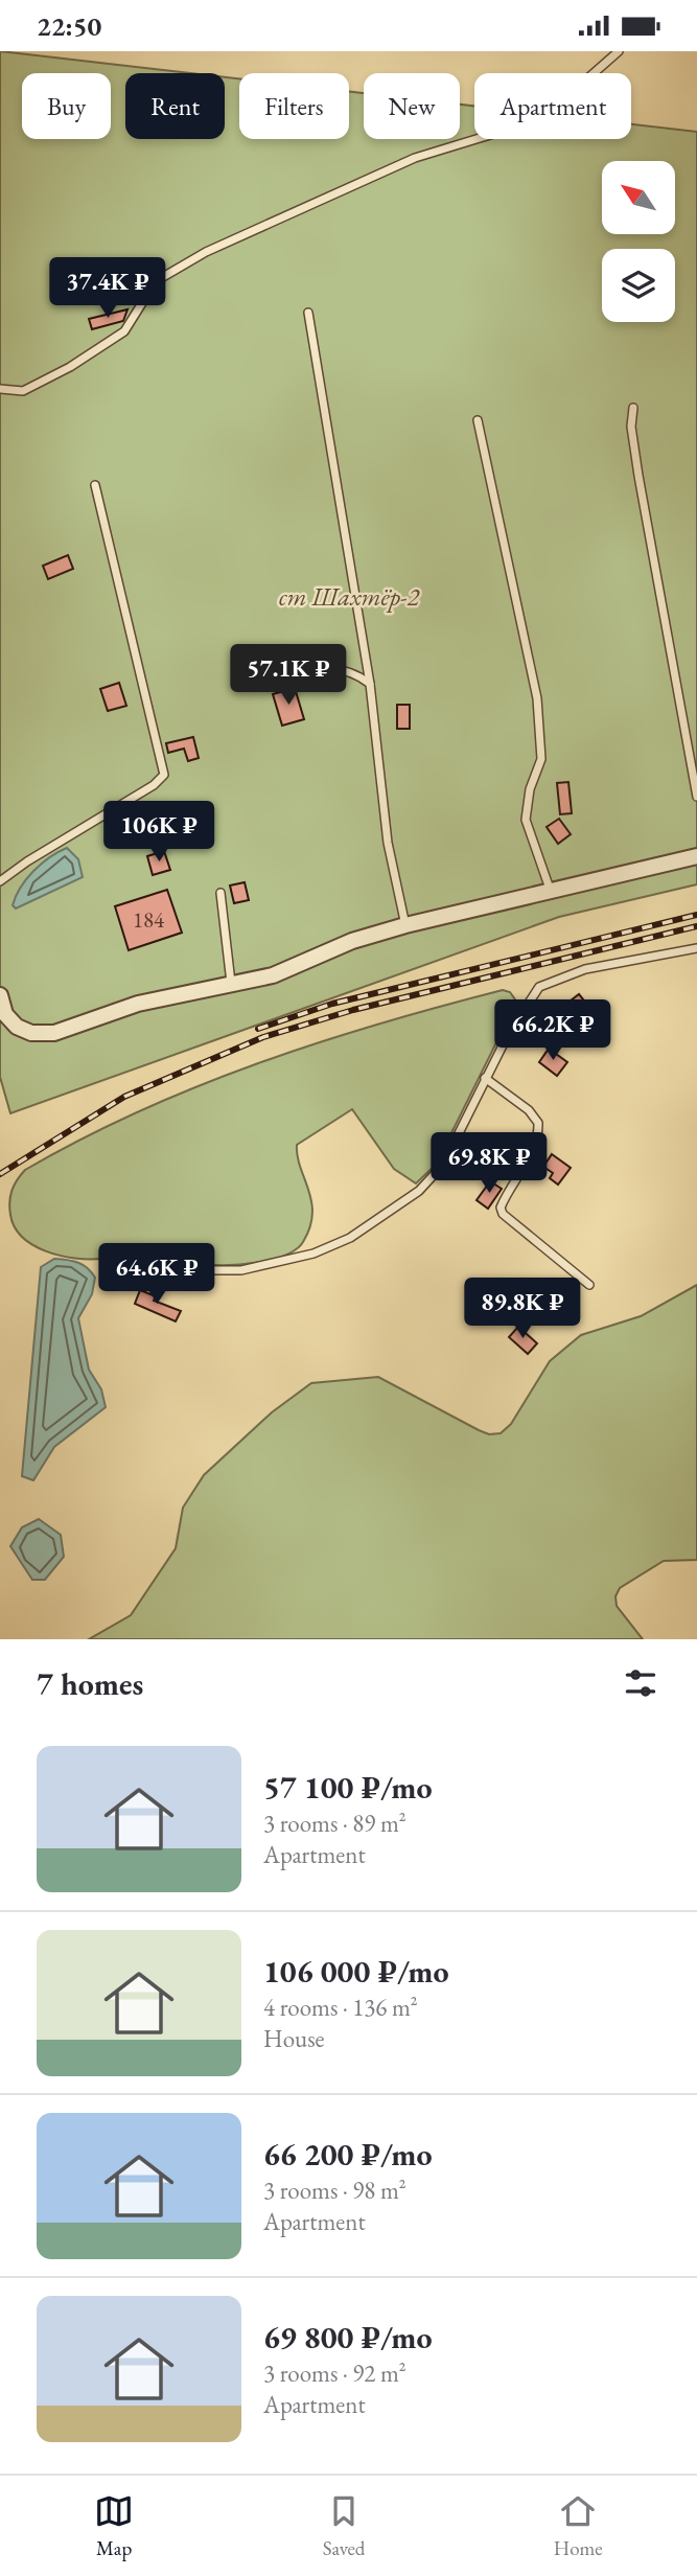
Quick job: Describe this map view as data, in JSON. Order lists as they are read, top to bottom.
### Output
{
  "parks": ["ст Шахтёр-2"],
  "house_numbers": ["184"],
  "north": "top left",
  "page": {
    "status": "22:50",
    "chip": [
      "Buy",
      "Rent",
      "Filters",
      "New",
      "Apartment"
    ],
    "price": [
      "37.4K ₽",
      "57.1K ₽",
      "106K ₽",
      "66.2K ₽",
      "69.8K ₽",
      "64.6K ₽",
      "89.8K ₽"
    ],
    "heading": "7 homes",
    "list": [
      {
        "name": "57 100 ₽/mo",
        "note": "3 rooms · 89 m² · Apartment"
      },
      {
        "name": "106 000 ₽/mo",
        "note": "4 rooms · 136 m² · House"
      },
      {
        "name": "66 200 ₽/mo",
        "note": "3 rooms · 98 m² · Apartment"
      },
      {
        "name": "69 800 ₽/mo",
        "note": "3 rooms · 92 m² · Apartment"
      }
    ],
    "tabs": ["Map", "Saved", "Home"]
  }
}
